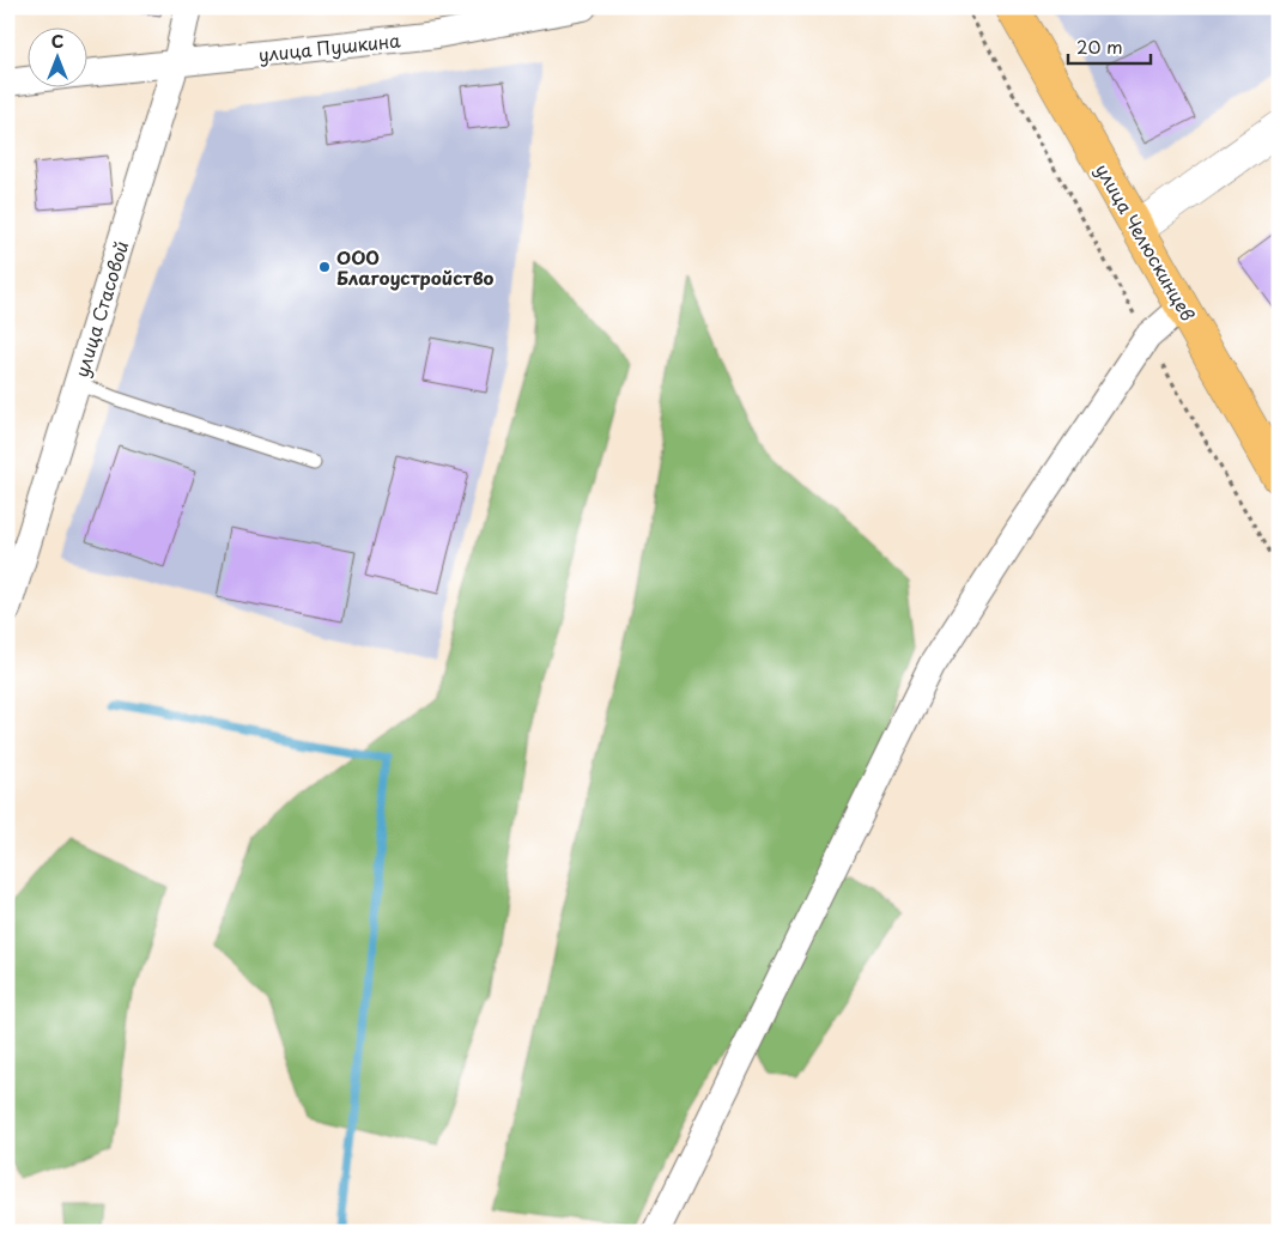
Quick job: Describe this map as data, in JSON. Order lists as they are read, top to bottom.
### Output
{
  "streets": {
    "main road": ["улица Челюскинцев"],
    "street": ["улица Пушкина", "улица Стасовой"]
  },
  "crossings": [
    ["улица Пушкина", "улица Стасовой"]
  ],
  "places": ["ООО Благоустройство"],
  "scale_bar": "20 m",
  "north": "top"
}
